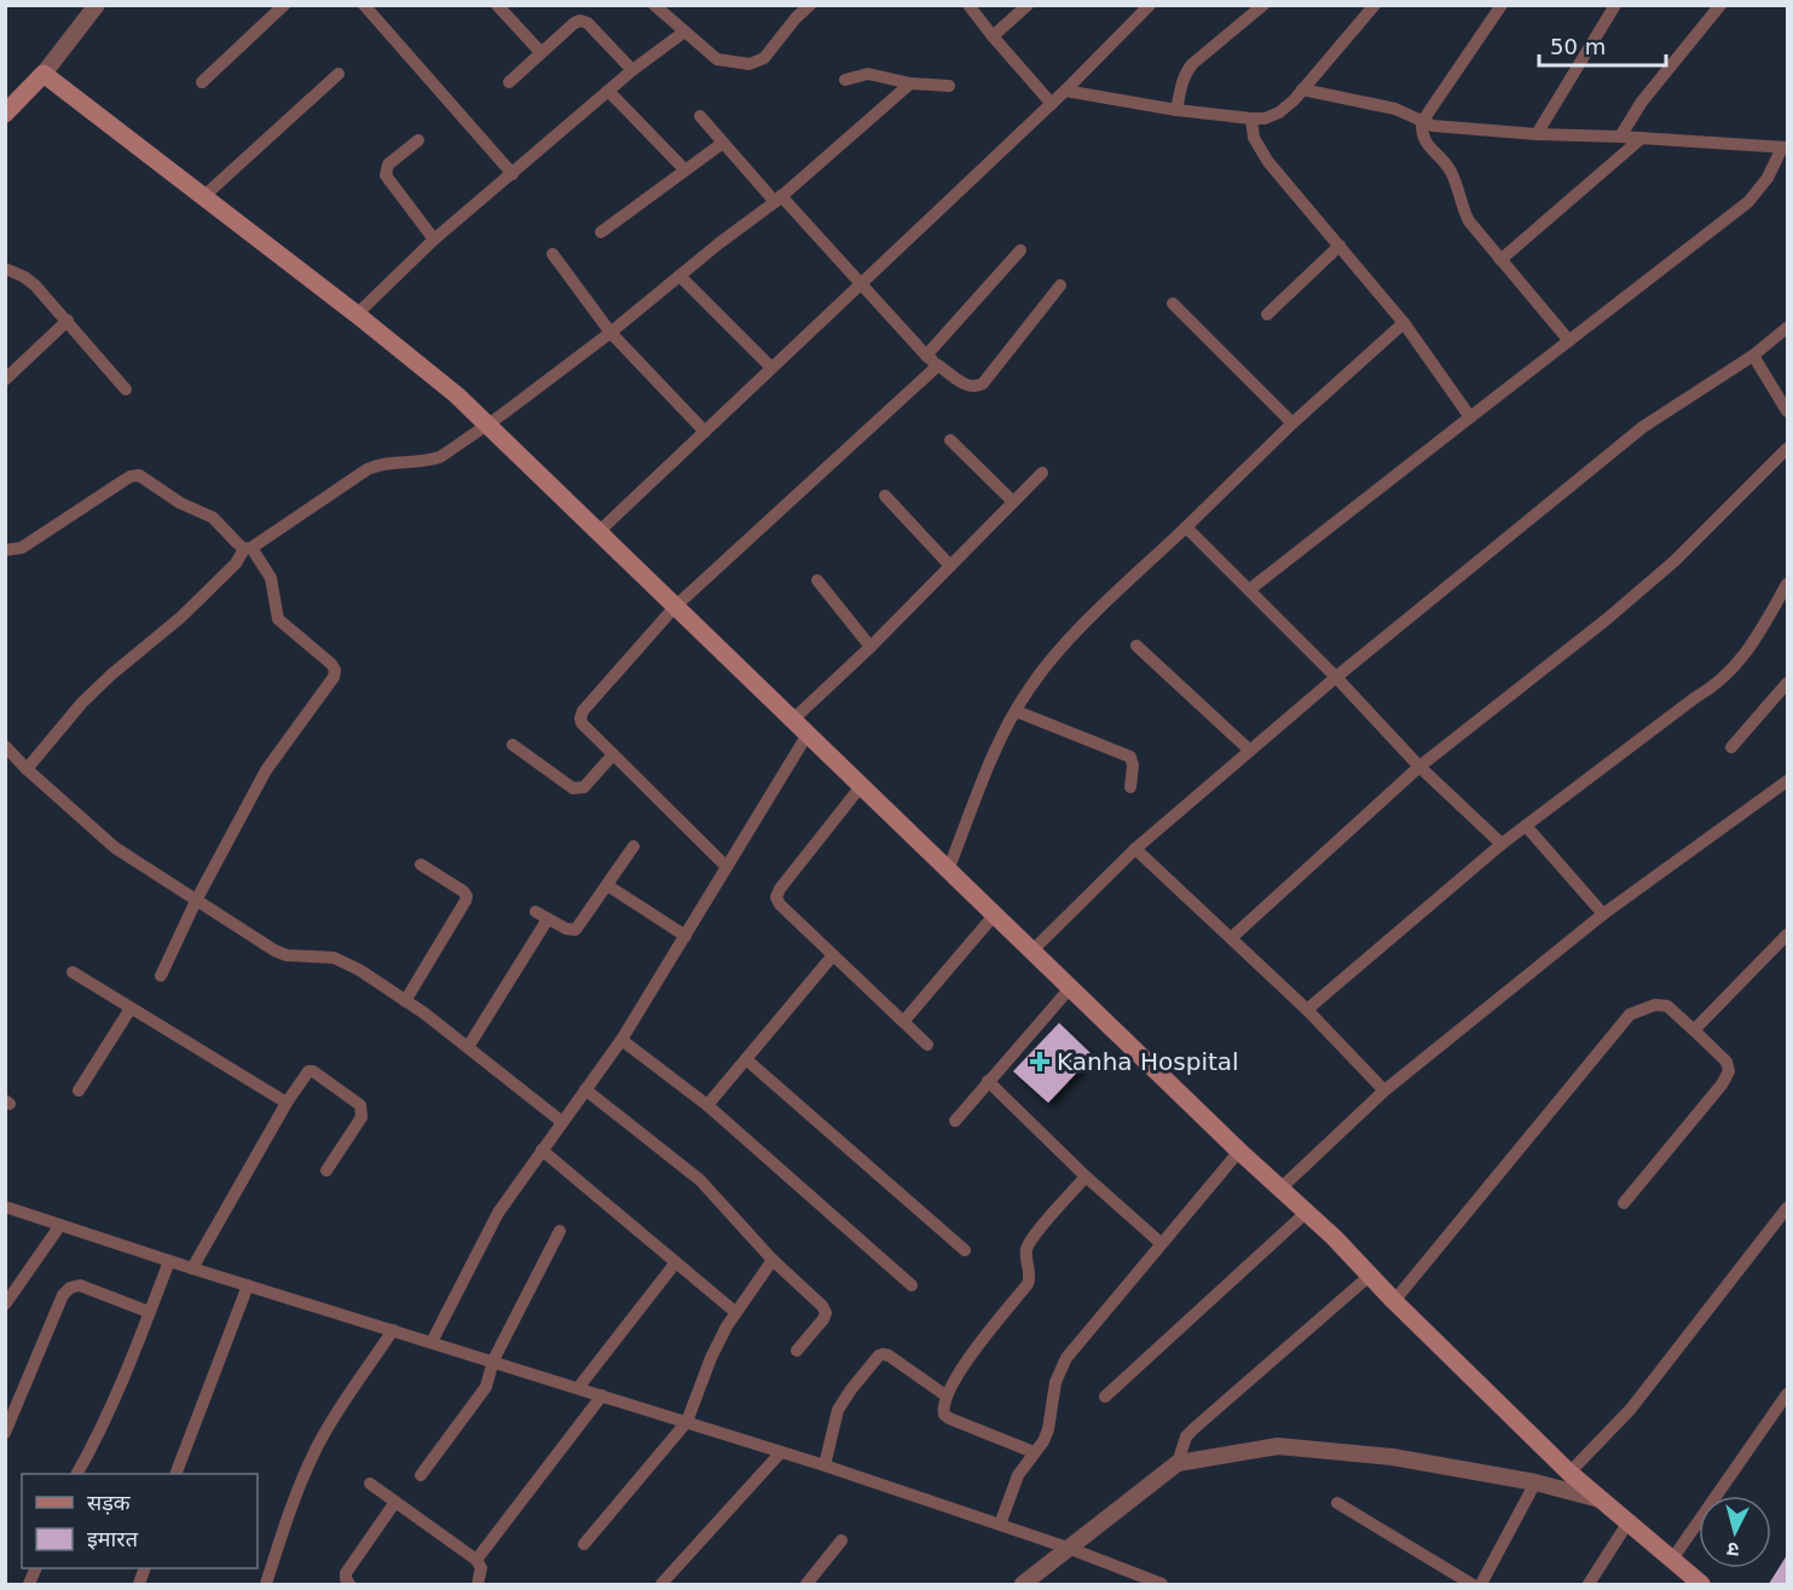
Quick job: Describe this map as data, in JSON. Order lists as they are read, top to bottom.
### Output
{
  "places": {
    "health": ["Kanha Hospital"]
  },
  "legend": ["सड़क", "इमारत"],
  "scale_bar": "50 m",
  "north": "bottom"
}
